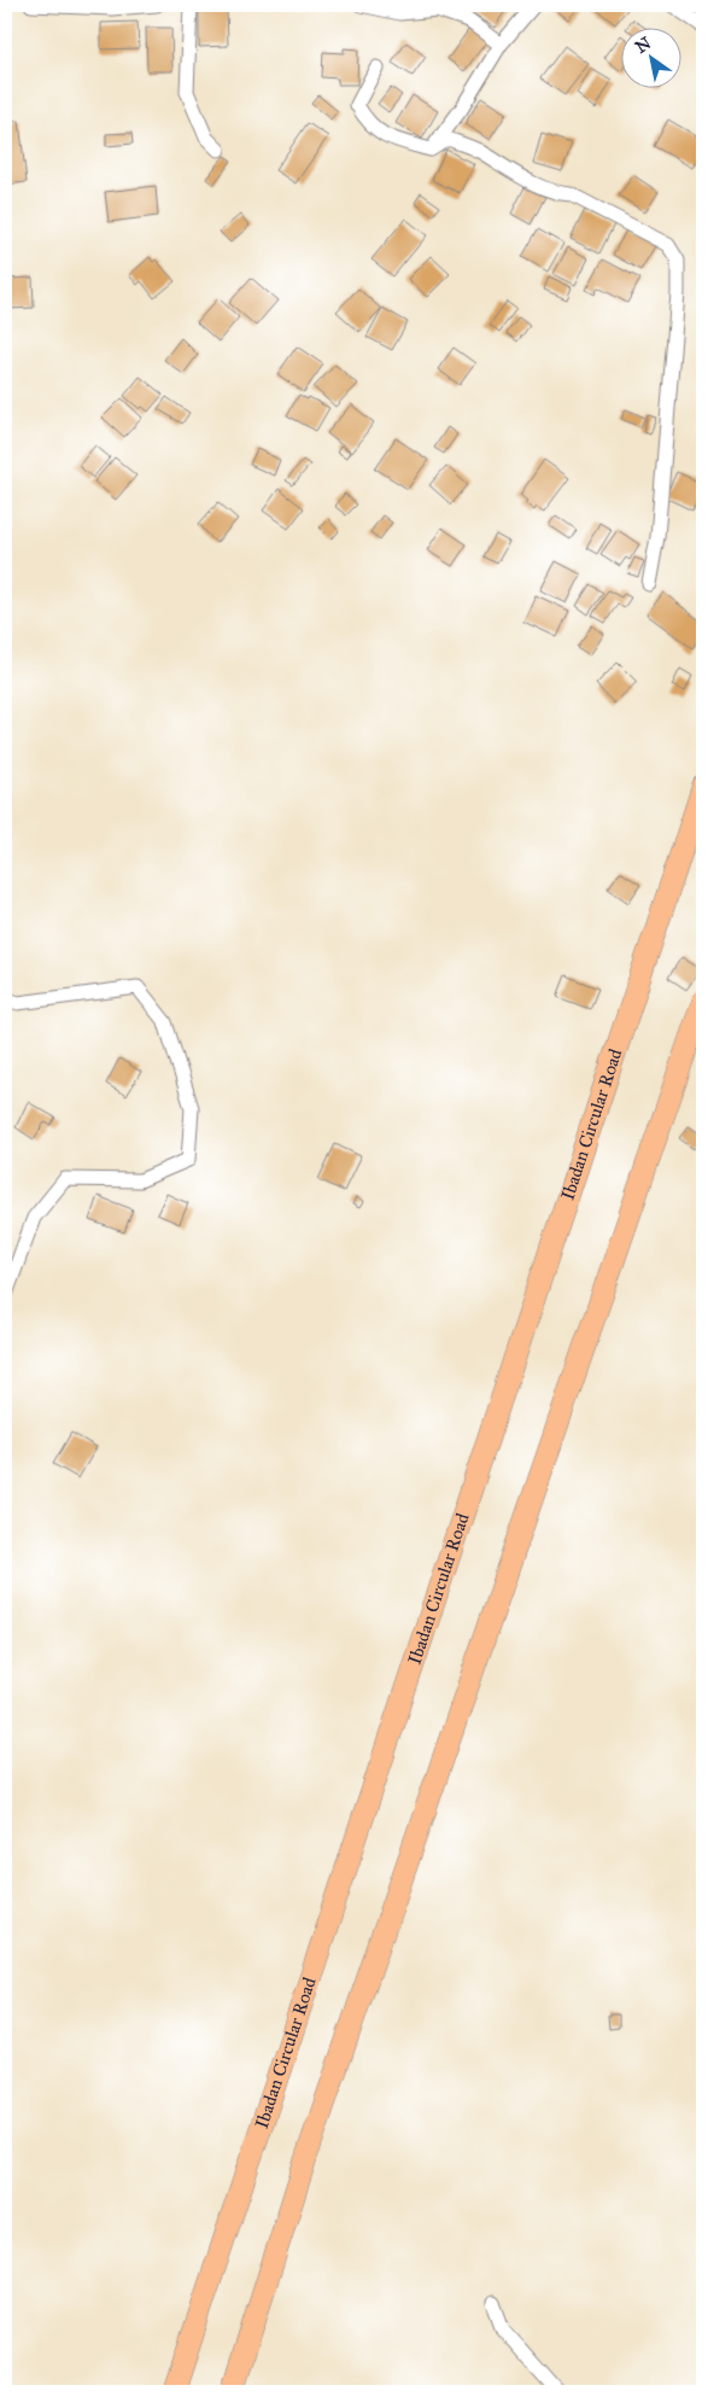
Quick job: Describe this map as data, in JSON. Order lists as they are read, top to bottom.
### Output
{
  "streets": {
    "highway": ["Ibadan Circular Road"]
  },
  "north": "top left"
}
